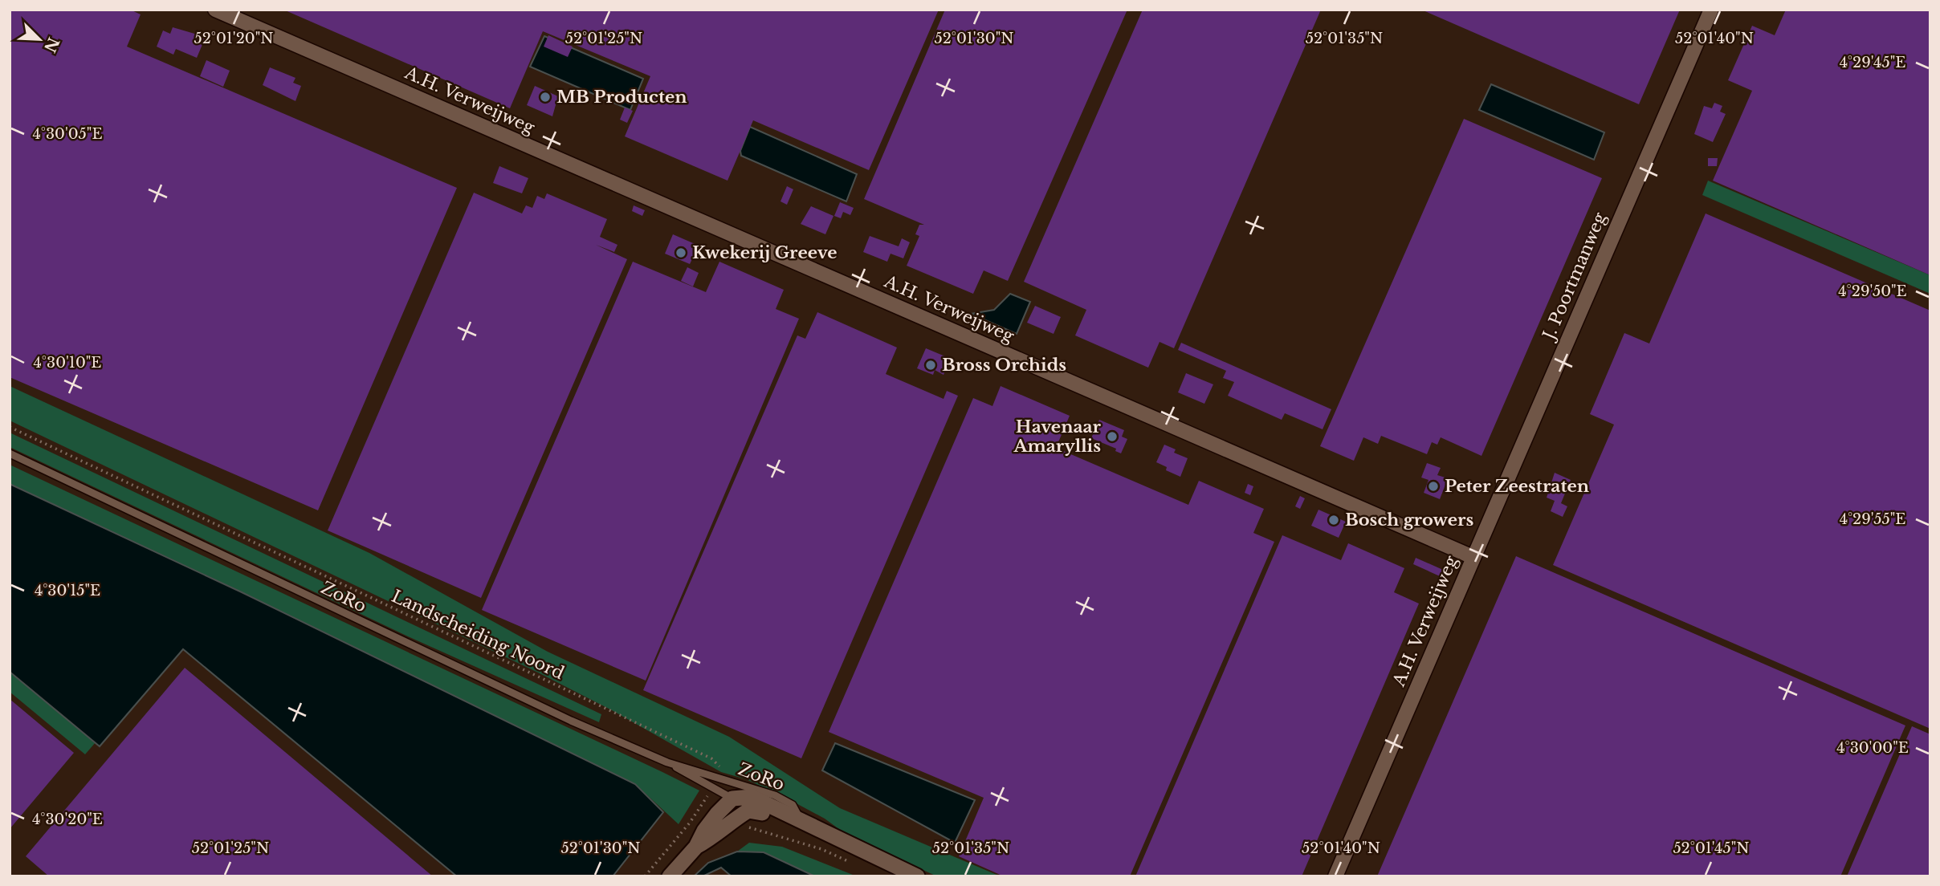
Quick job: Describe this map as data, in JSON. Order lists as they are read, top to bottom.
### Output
{
  "streets": {
    "street": ["A.H. Verweijweg", "J. Poortmanweg"],
    "lane": ["ZoRo"],
    "path": ["Landscheiding Noord"]
  },
  "crossings": [
    ["A.H. Verweijweg", "J. Poortmanweg"],
    ["ZoRo", "Landscheiding Noord"]
  ],
  "places": [
    "MB Producten",
    "Kwekerij Greeve",
    "Bross Orchids",
    "Havenaar Amaryllis",
    "Peter Zeestraten",
    "Bosch growers"
  ],
  "north": "bottom right",
  "coordinates": [
    "52°01'20\"N",
    "52°01'25\"N",
    "52°01'30\"N",
    "52°01'35\"N",
    "52°01'40\"N",
    "4°29'45\"E",
    "4°30'05\"E",
    "4°29'50\"E",
    "4°30'10\"E",
    "4°29'55\"E",
    "4°30'15\"E",
    "4°30'00\"E",
    "4°30'20\"E",
    "52°01'45\"N"
  ]
}
